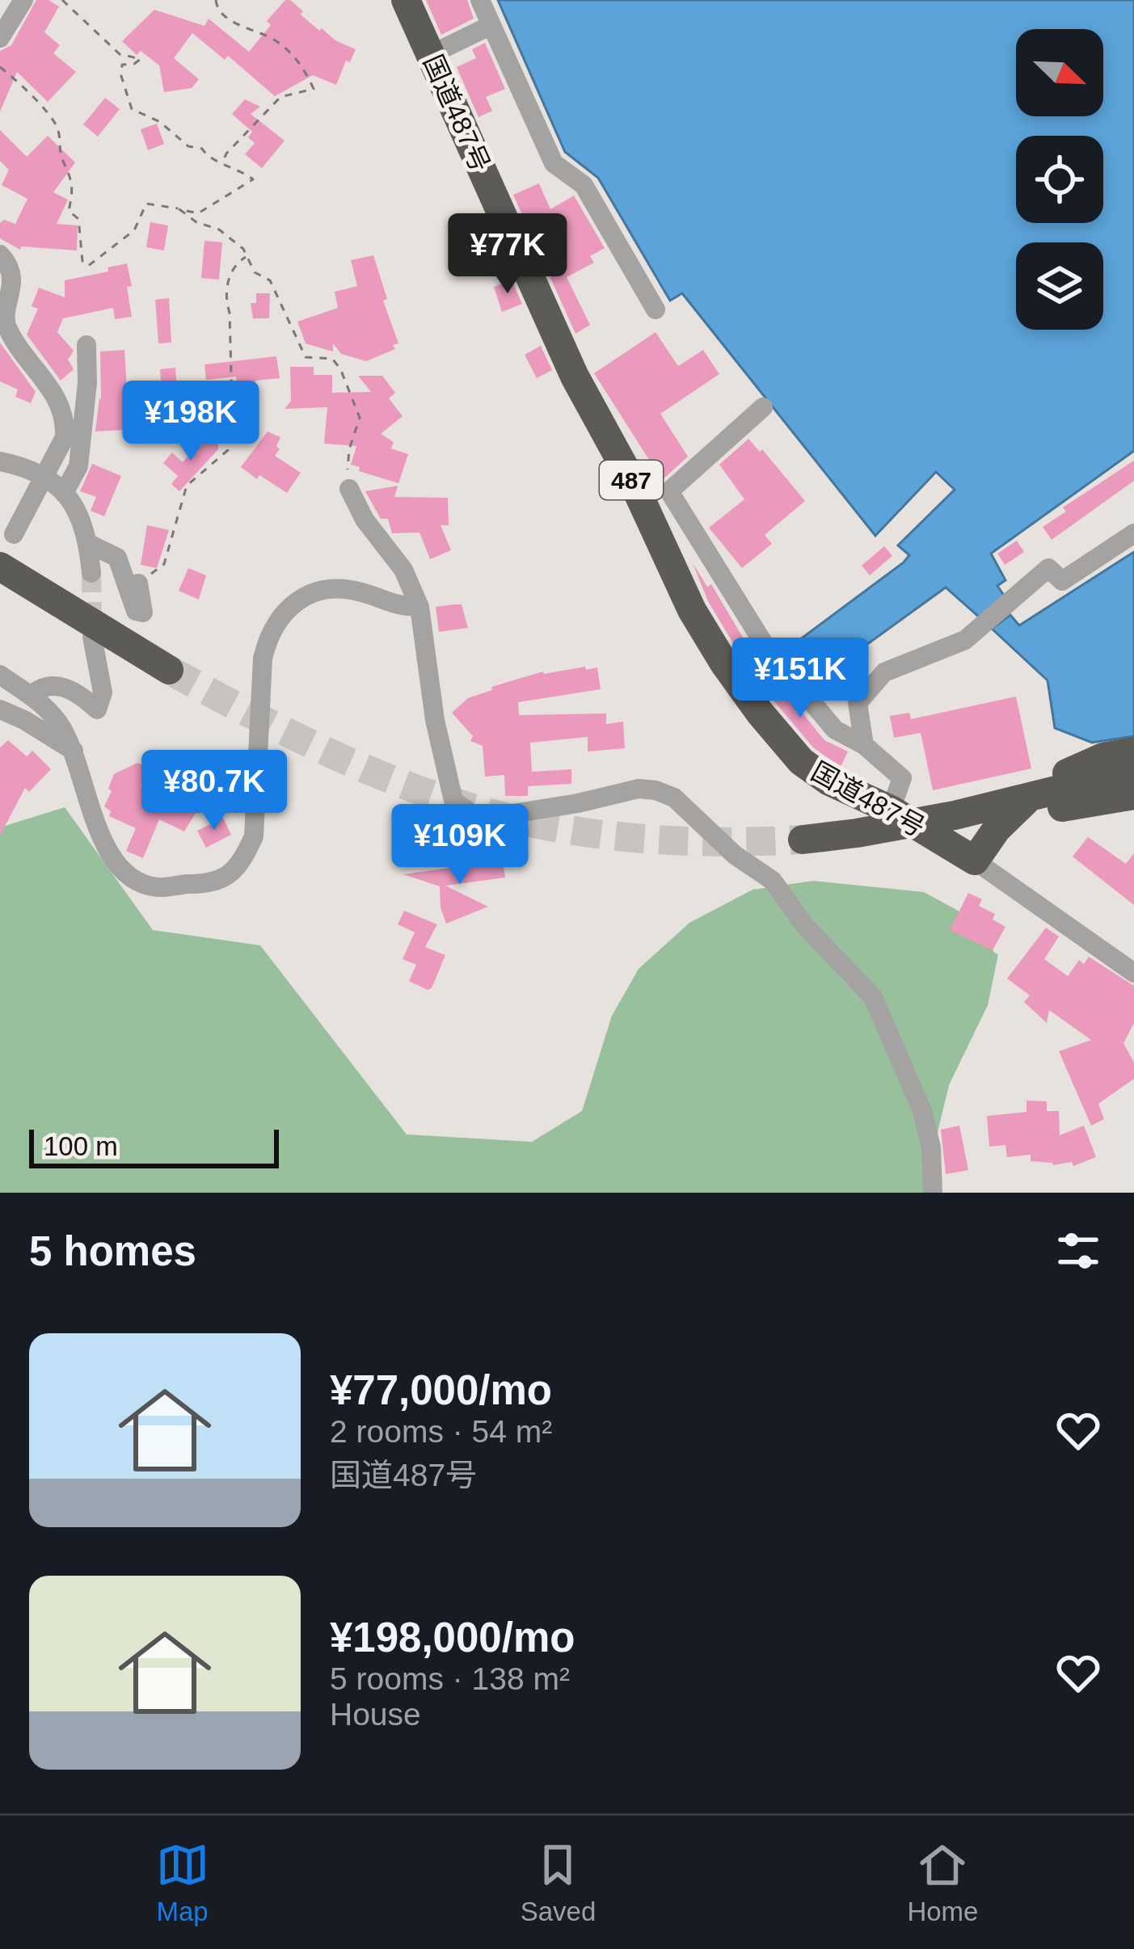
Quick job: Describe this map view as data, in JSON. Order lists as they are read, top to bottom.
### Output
{
  "streets": {
    "highway": ["国道487号", "487"]
  },
  "scale_bar": "100 m",
  "north": "bottom right",
  "page": {
    "price": [
      "¥77K",
      "¥198K",
      "¥151K",
      "¥80.7K",
      "¥109K"
    ],
    "scale": "100 m",
    "heading": "5 homes",
    "list": [
      {
        "name": "¥77,000/mo",
        "note": "2 rooms · 54 m² · 国道487号"
      },
      {
        "name": "¥198,000/mo",
        "note": "5 rooms · 138 m² · House"
      }
    ],
    "tabs": ["Map", "Saved", "Home"]
  }
}
